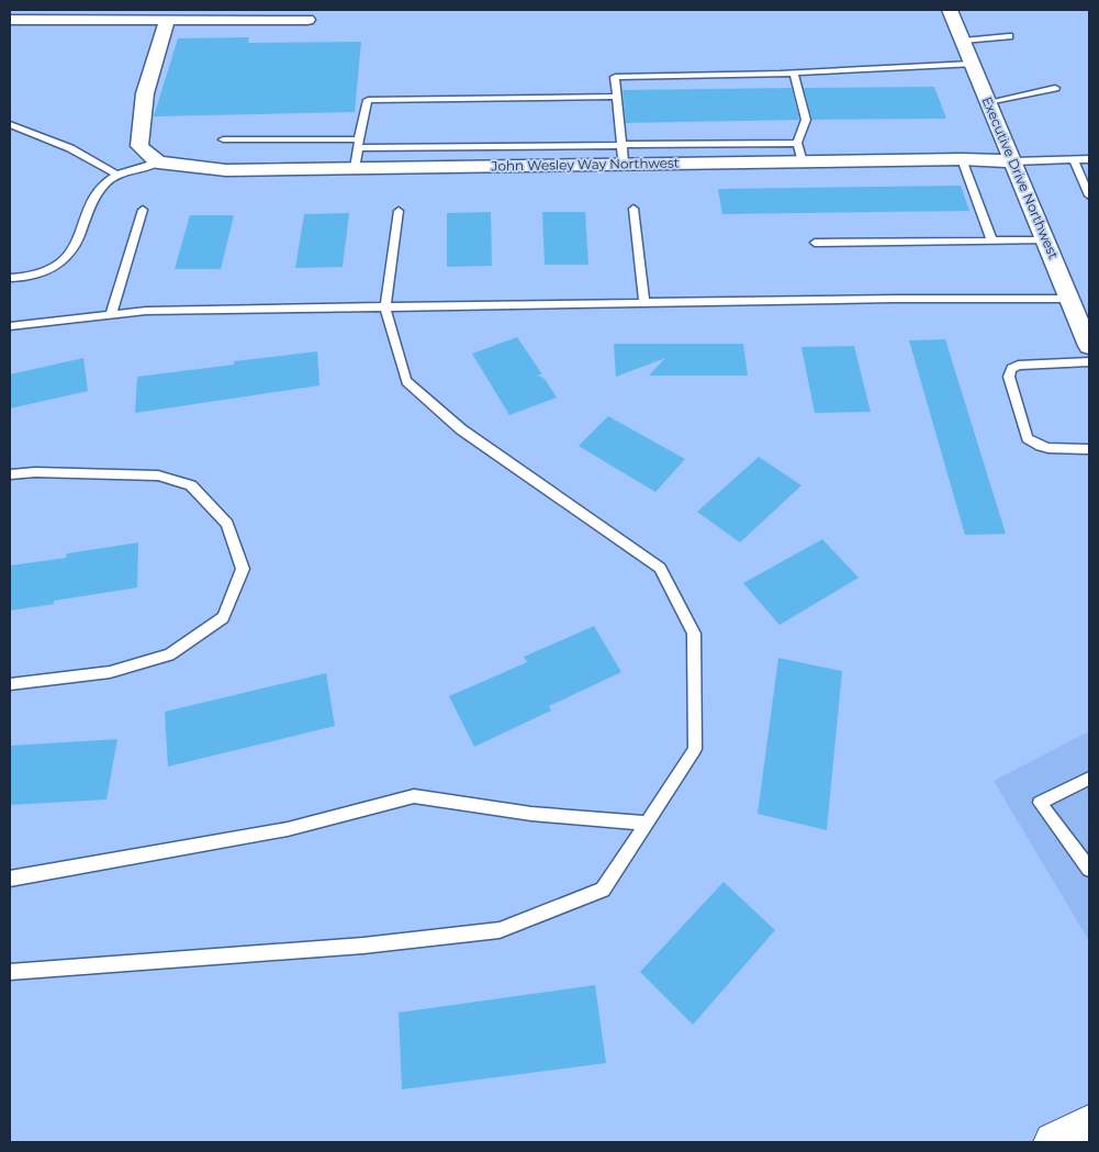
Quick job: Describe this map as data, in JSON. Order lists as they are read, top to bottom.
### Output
{
  "streets": {
    "street": ["John Wesley Way Northwest", "Executive Drive Northwest"]
  },
  "crossings": [
    ["John Wesley Way Northwest", "Executive Drive Northwest"]
  ]
}
